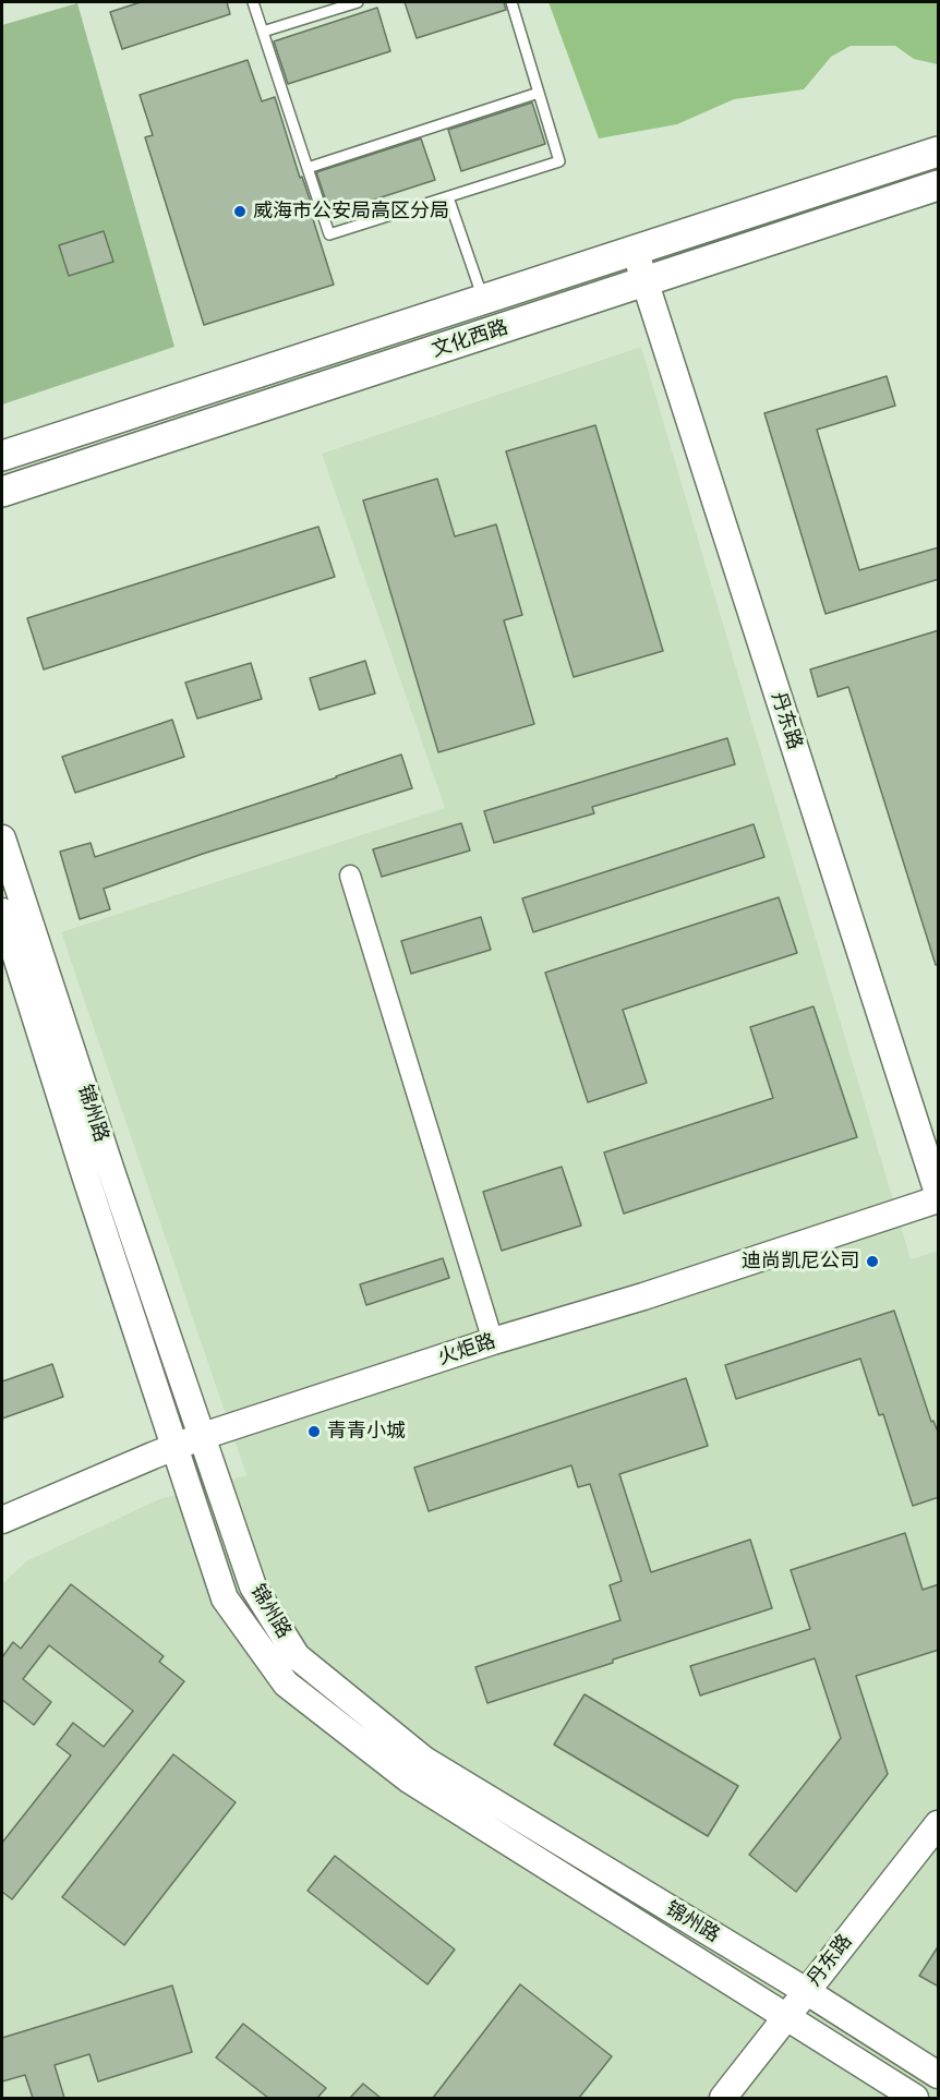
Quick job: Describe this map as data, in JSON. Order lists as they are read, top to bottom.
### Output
{
  "streets": {
    "main road": [
      "文化西路",
      "丹东路",
      "锦州路",
      "火炬路"
    ]
  },
  "crossings": [
    ["文化西路", "丹东路"],
    ["丹东路", "锦州路"],
    ["锦州路", "火炬路"]
  ],
  "places": ["威海市公安局高区分局", "迪尚凯尼公司", "青青小城"]
}
